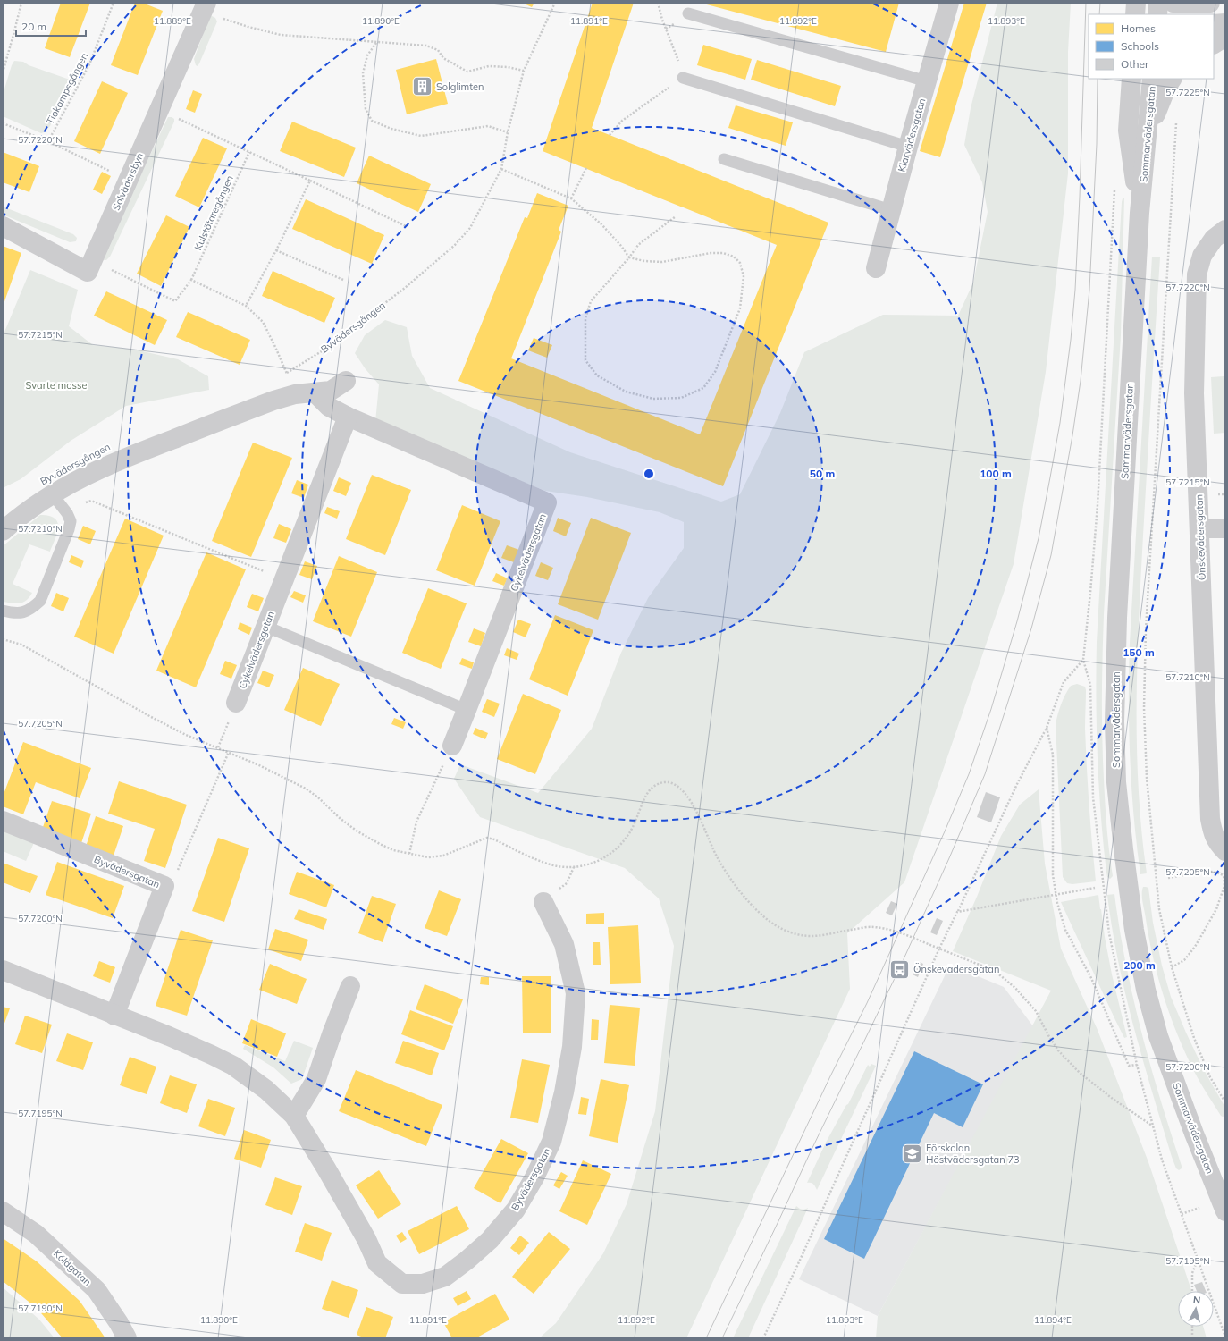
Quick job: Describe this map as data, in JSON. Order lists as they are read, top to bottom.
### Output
{
  "streets": {
    "street": [
      "Sommarvädersgatan",
      "Klarvädersgatan",
      "Solvädersbyn",
      "Byvädersgången",
      "Önskevädersgatan",
      "Cykelvädersgatan",
      "Byvädersgatan",
      "Köldgatan"
    ],
    "path": ["Tiokampsgången", "Kulstötaregången"]
  },
  "crossings": [
    ["Solvädersbyn", "Kulstötaregången"],
    ["Byvädersgången", "Cykelvädersgatan"]
  ],
  "parks": ["Svarte mosse"],
  "places": {
    "building": ["Solglimten"],
    "bus stop": ["Önskevädersgatan"],
    "school or university": ["Förskolan Höstvädersgatan 73"]
  },
  "legend": ["Homes", "Schools", "Other"],
  "scale_bar": "20 m",
  "north": "top",
  "coordinates": [
    "11.889°E",
    "11.890°E",
    "11.891°E",
    "11.892°E",
    "11.893°E",
    "57.7225°N",
    "57.7220°N",
    "57.7215°N",
    "57.7210°N",
    "57.7205°N",
    "57.7200°N",
    "57.7195°N",
    "57.7190°N",
    "11.894°E"
  ],
  "rings": [
    "50 m",
    "100 m",
    "150 m",
    "200 m"
  ]
}
